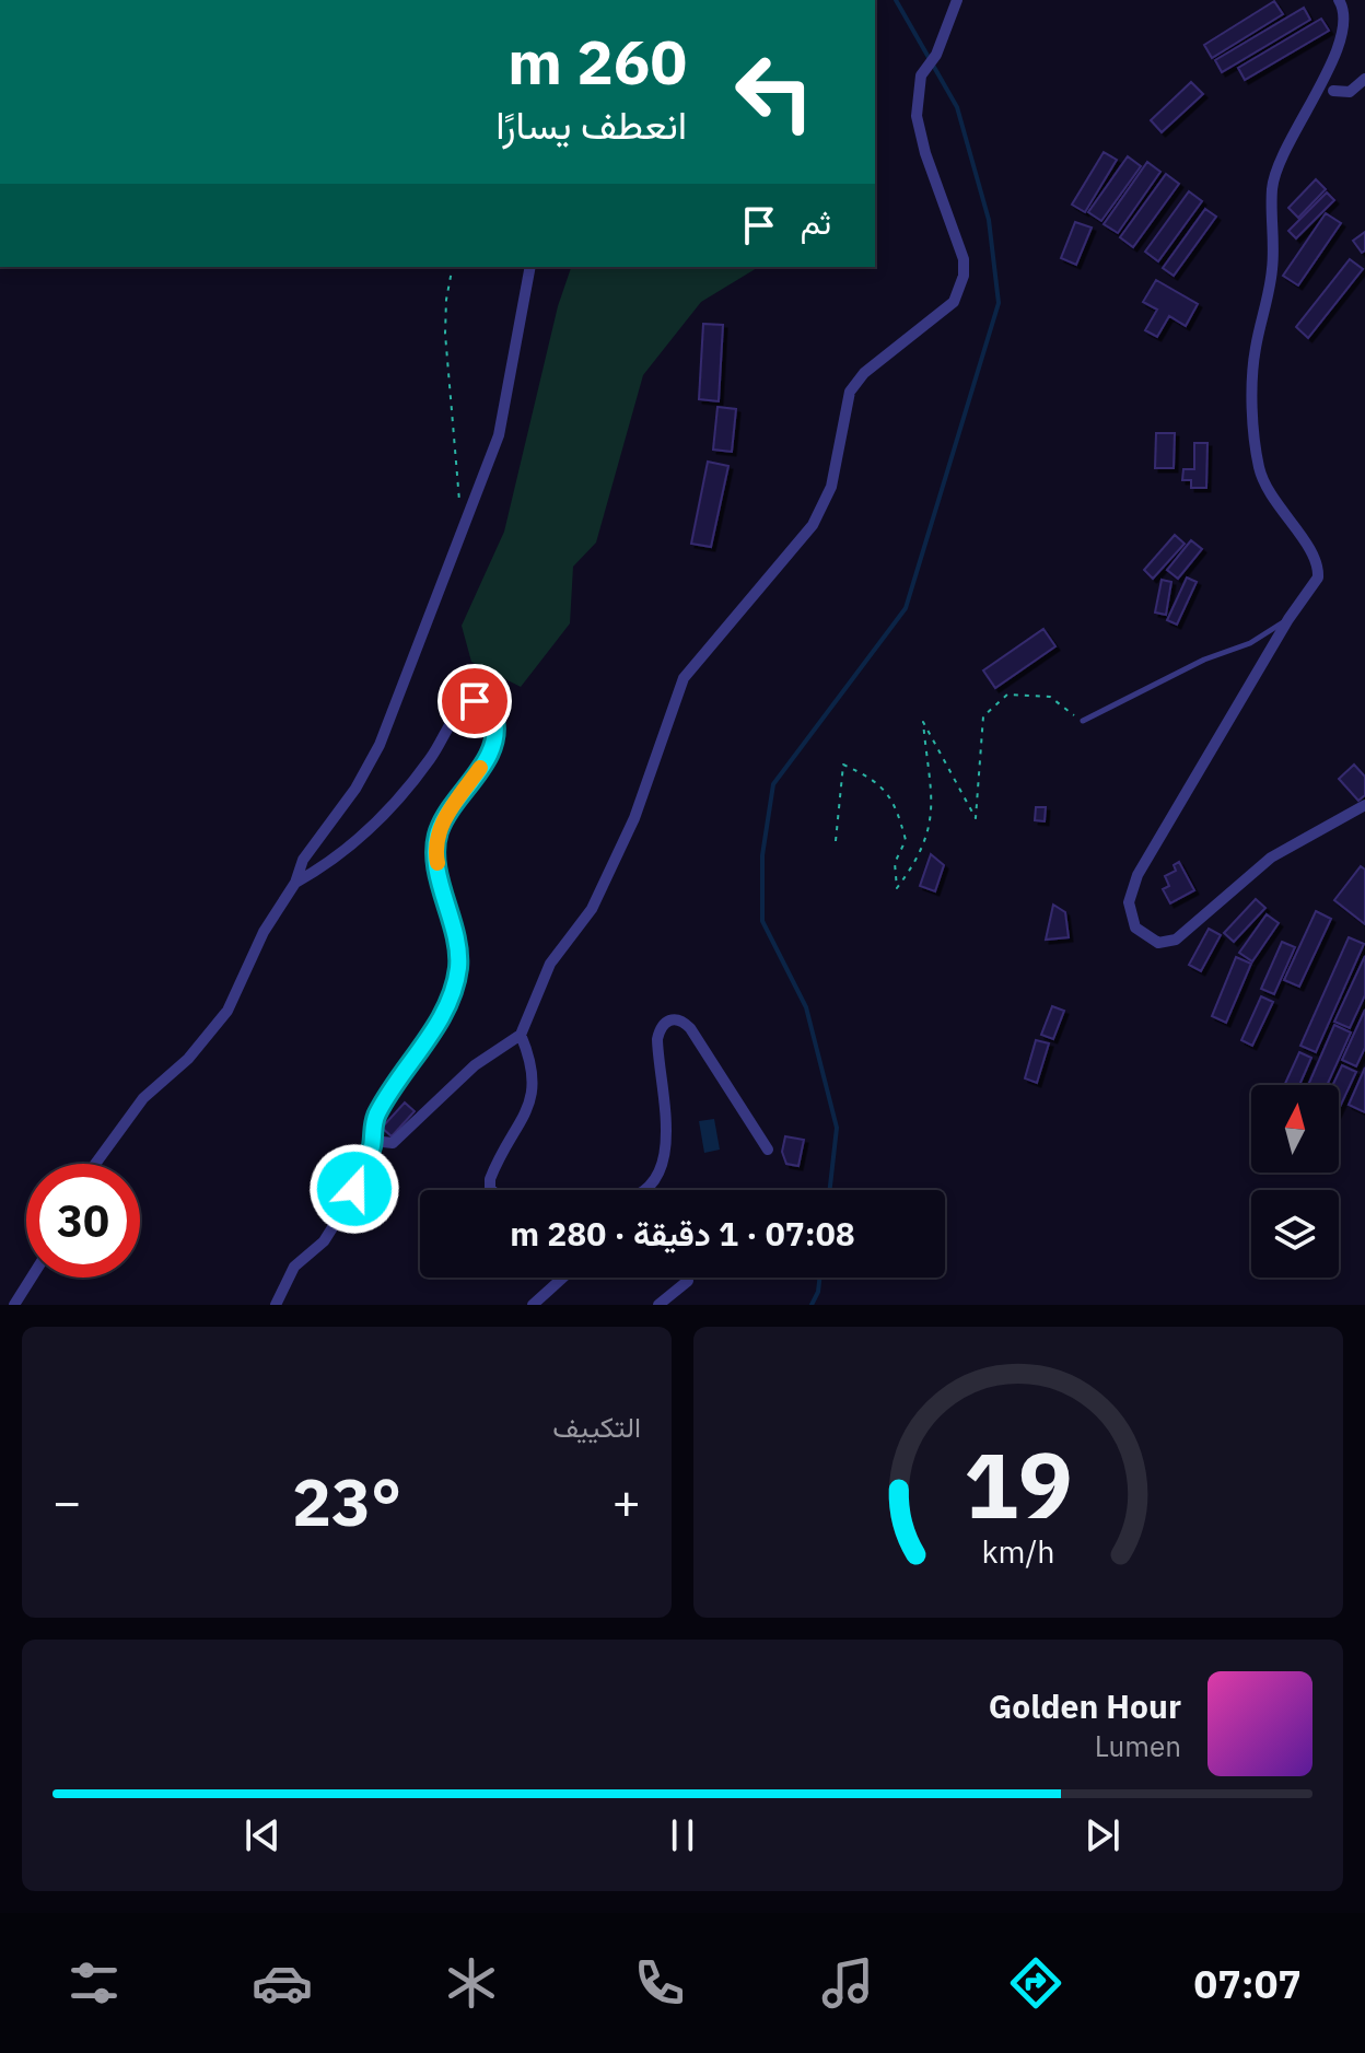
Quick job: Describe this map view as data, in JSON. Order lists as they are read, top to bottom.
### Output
{
  "north": "top",
  "page": {
    "turn": ["260 m", "انعطف يسارًا"],
    "then": "ثم",
    "limit": "30",
    "trip": "07:08 · 1 دقيقة · 280 m",
    "tile": "التكييف",
    "heat": ["−", "23°", "+"],
    "song": ["Golden Hour", "Lumen"],
    "tabs": "07:07",
    "gauge": ["19", "km/h"]
  }
}
